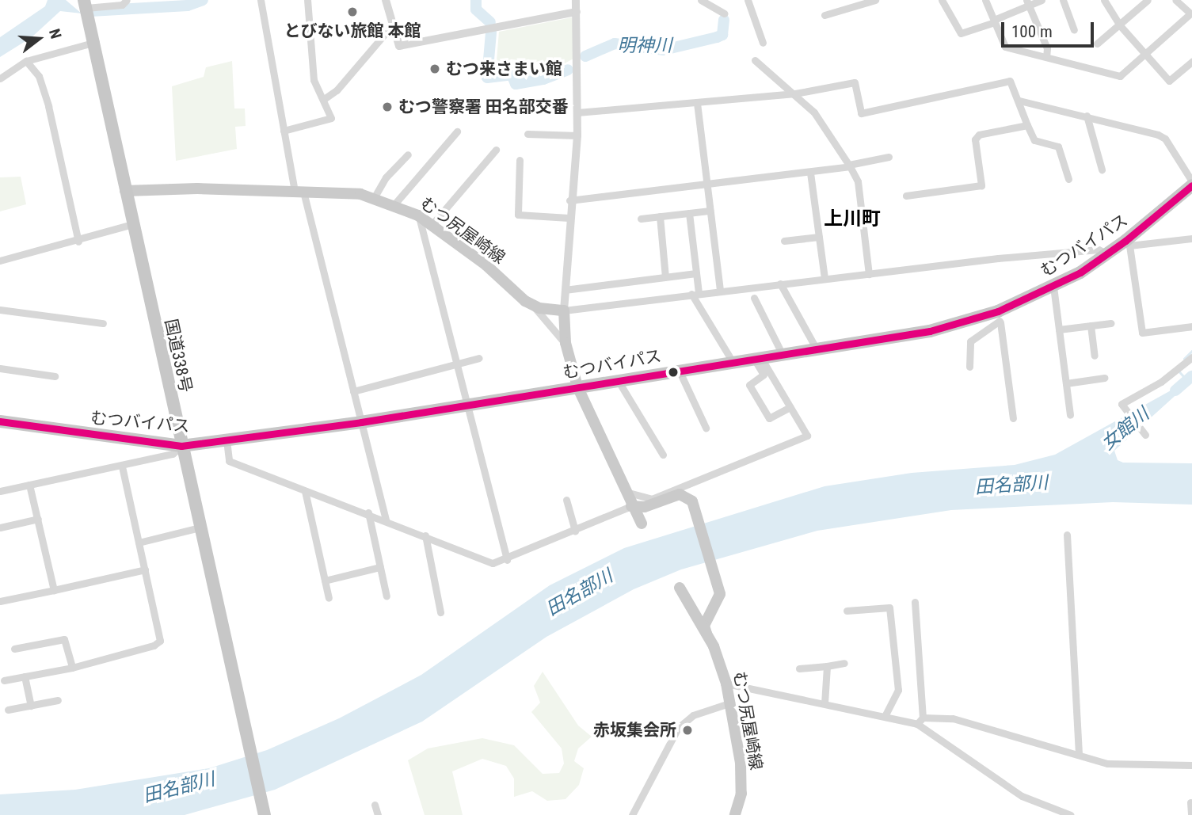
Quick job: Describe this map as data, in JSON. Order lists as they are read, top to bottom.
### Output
{
  "streets": {
    "highway": ["むつバイパス", "国道338号"],
    "main road": ["むつ尻屋崎線"]
  },
  "crossings": [
    ["むつ尻屋崎線", "国道338号"],
    ["むつバイパス", "国道338号"]
  ],
  "districts": ["上川町"],
  "water": ["明神川", "女館川", "田名部川"],
  "places": [
    "とびない旅館 本館",
    "むつ来さまい館",
    "むつ警察署 田名部交番",
    "赤坂集会所"
  ],
  "scale_bar": "100 m",
  "north": "right"
}
